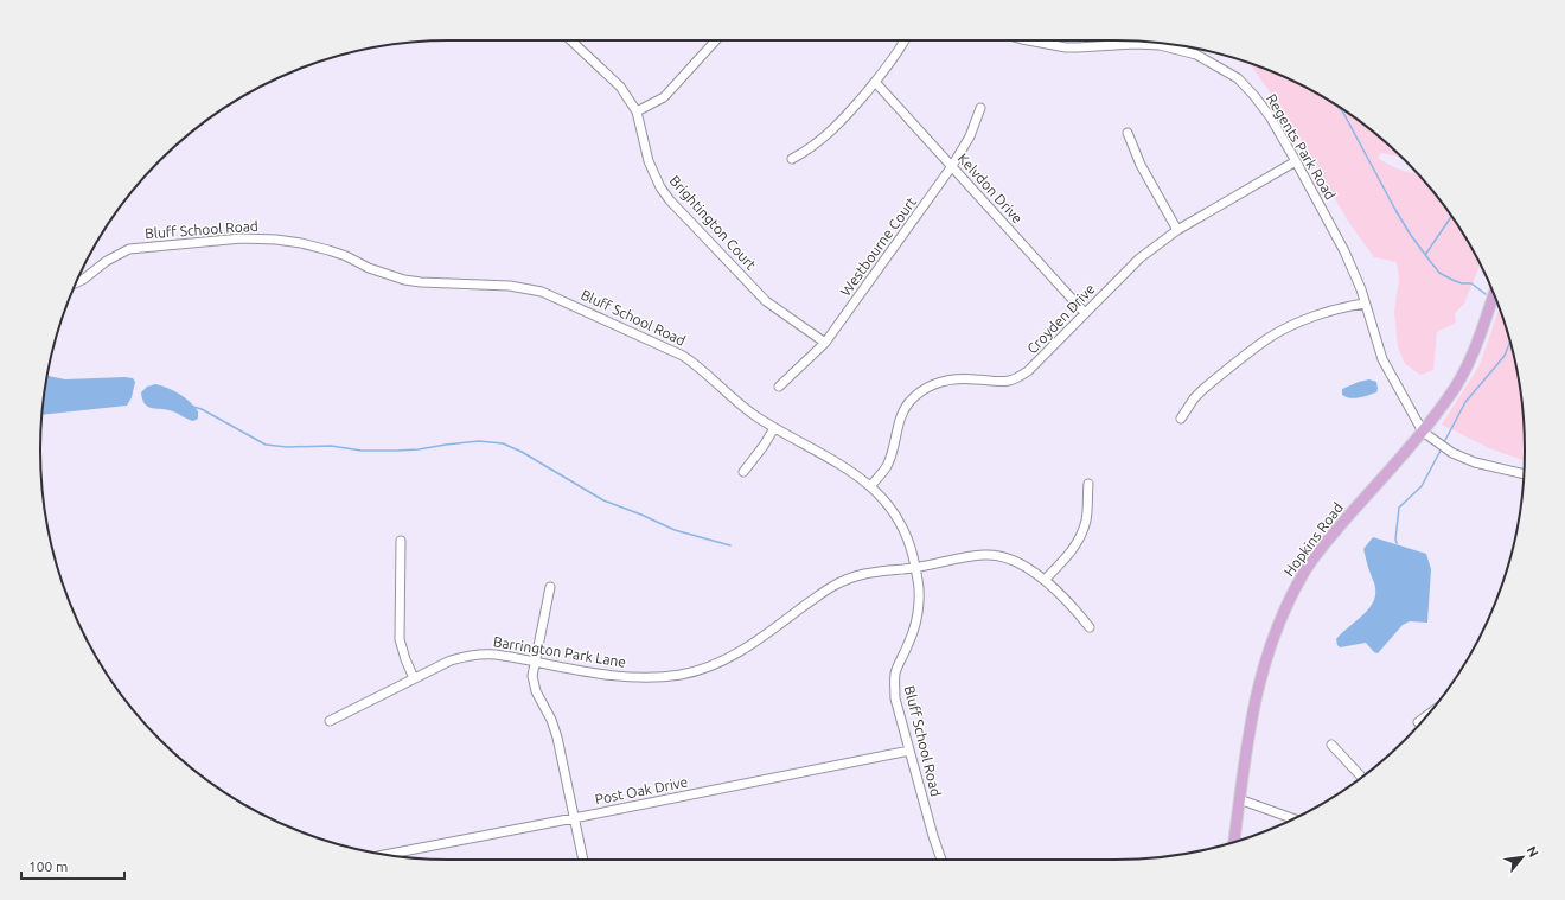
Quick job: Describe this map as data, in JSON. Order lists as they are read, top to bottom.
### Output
{
  "streets": {
    "main road": ["Hopkins Road"],
    "street": [
      "Regents Park Road",
      "Kelvdon Drive",
      "Brightington Court",
      "Bluff School Road",
      "Westbourne Court",
      "Croyden Drive",
      "Barrington Park Lane",
      "Post Oak Drive"
    ]
  },
  "crossings": [
    ["Regents Park Road", "Croyden Drive"],
    ["Regents Park Road", "Hopkins Road"],
    ["Kelvdon Drive", "Westbourne Court"],
    ["Kelvdon Drive", "Croyden Drive"],
    ["Brightington Court", "Westbourne Court"],
    ["Bluff School Road", "Croyden Drive"],
    ["Bluff School Road", "Barrington Park Lane"],
    ["Bluff School Road", "Post Oak Drive"]
  ],
  "scale_bar": "100 m",
  "north": "top right"
}
